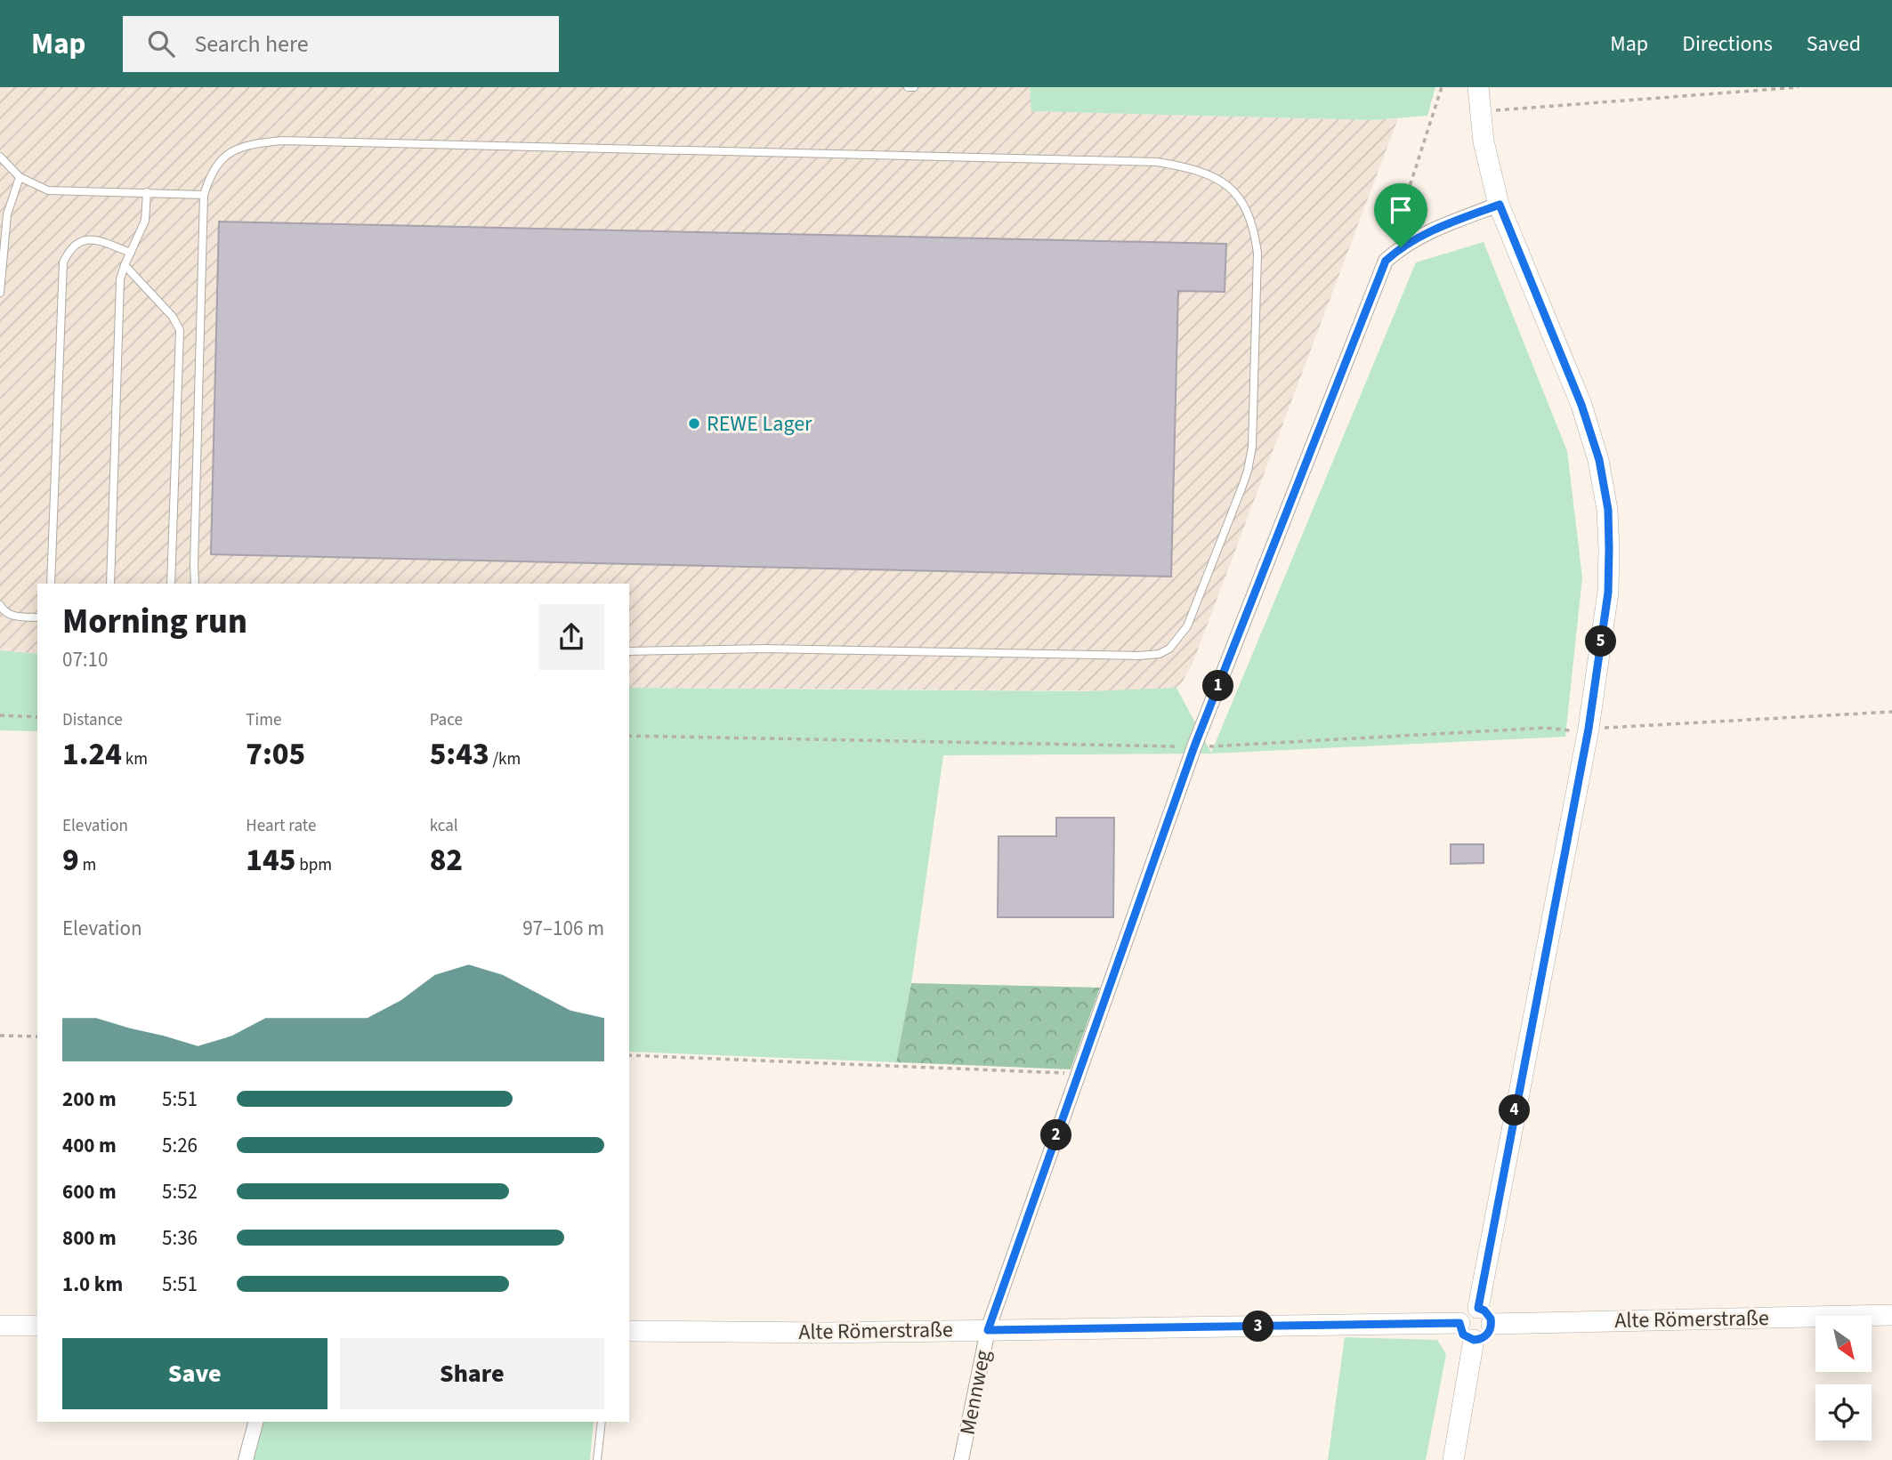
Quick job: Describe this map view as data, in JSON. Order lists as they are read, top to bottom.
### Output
{
  "streets": {
    "street": ["Alte Römerstraße", "Mennweg"]
  },
  "crossings": [
    ["Alte Römerstraße", "Mennweg"]
  ],
  "places": ["REWE Lager"],
  "north": "bottom right",
  "page": {
    "header": "Map",
    "search": "Search here",
    "nav": ["Map", "Directions", "Saved"],
    "heading": ["Morning run", "07:10"],
    "pins": [
      "5",
      "1",
      "4",
      "2",
      "3"
    ],
    "stats": [
      ["Distance", "1.24 km"],
      ["Time", "7:05"],
      ["Pace", "5:43 /km"],
      ["Elevation", "9 m"],
      ["Heart rate", "145 bpm"],
      ["kcal", "82"]
    ],
    "chart": ["Elevation", "97–106 m"],
    "list": [
      {
        "name": "200 m",
        "note": "5:51"
      },
      {
        "name": "400 m",
        "note": "5:26"
      },
      {
        "name": "600 m",
        "note": "5:52"
      },
      {
        "name": "800 m",
        "note": "5:36"
      },
      {
        "name": "1.0 km",
        "note": "5:51"
      }
    ],
    "buttons": ["Save", "Share"]
  }
}
